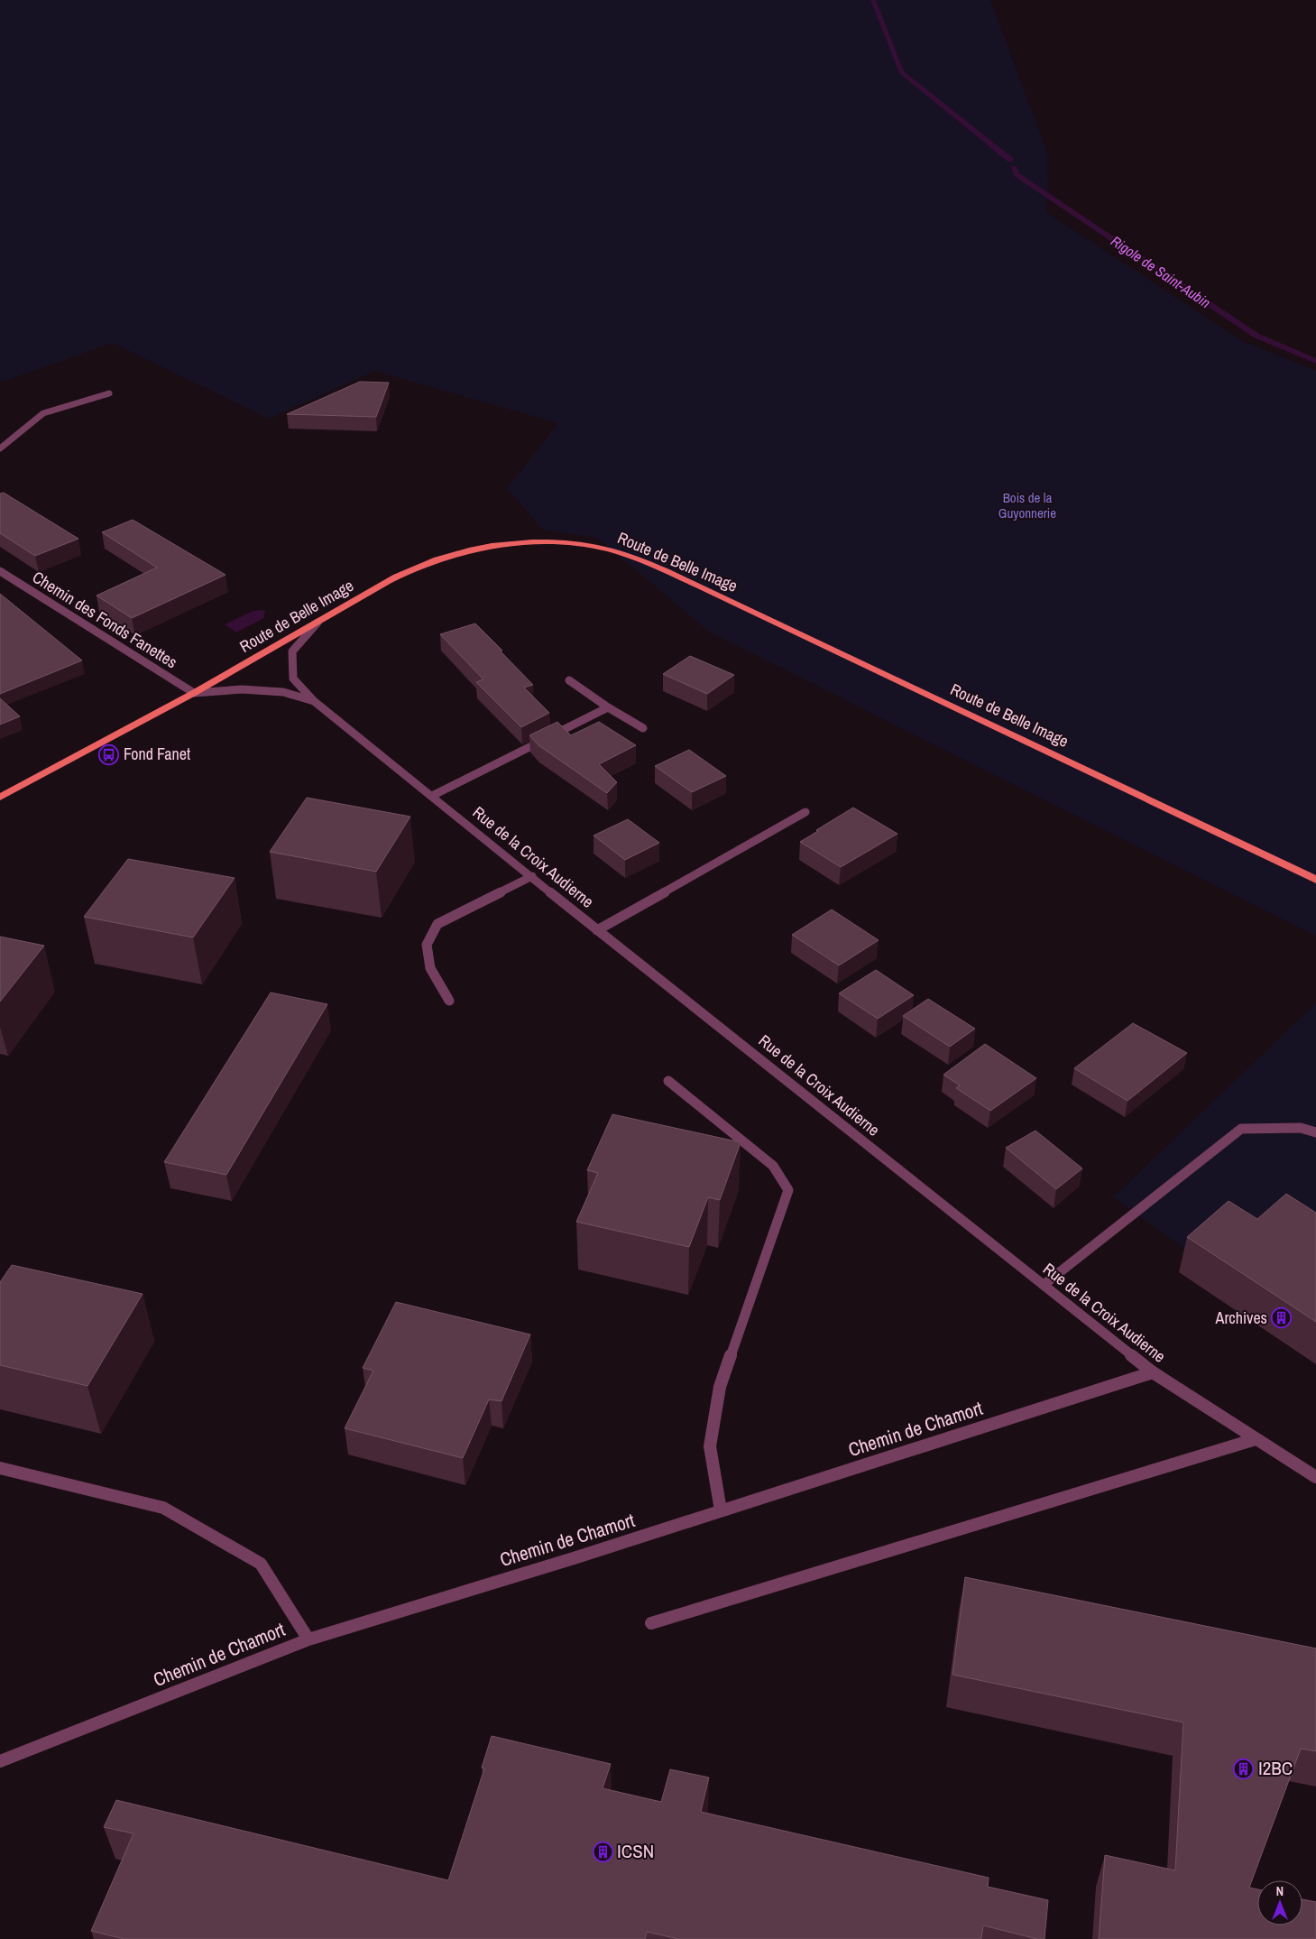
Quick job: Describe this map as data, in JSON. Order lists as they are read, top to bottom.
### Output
{
  "streets": {
    "main road": ["Route de Belle Image"],
    "street": ["Chemin des Fonds Fanettes", "Rue de la Croix Audierne", "Chemin de Chamort"]
  },
  "crossings": [
    ["Route de Belle Image", "Chemin des Fonds Fanettes"],
    ["Route de Belle Image", "Rue de la Croix Audierne"],
    ["Chemin des Fonds Fanettes", "Rue de la Croix Audierne"],
    ["Rue de la Croix Audierne", "Chemin de Chamort"]
  ],
  "water": ["Rigole de Saint-Aubin"],
  "parks": ["Bois de la Guyonnerie"],
  "places": {
    "bus stop": ["Fond Fanet"],
    "building": ["Archives", "I2BC", "ICSN"]
  },
  "north": "top"
}
